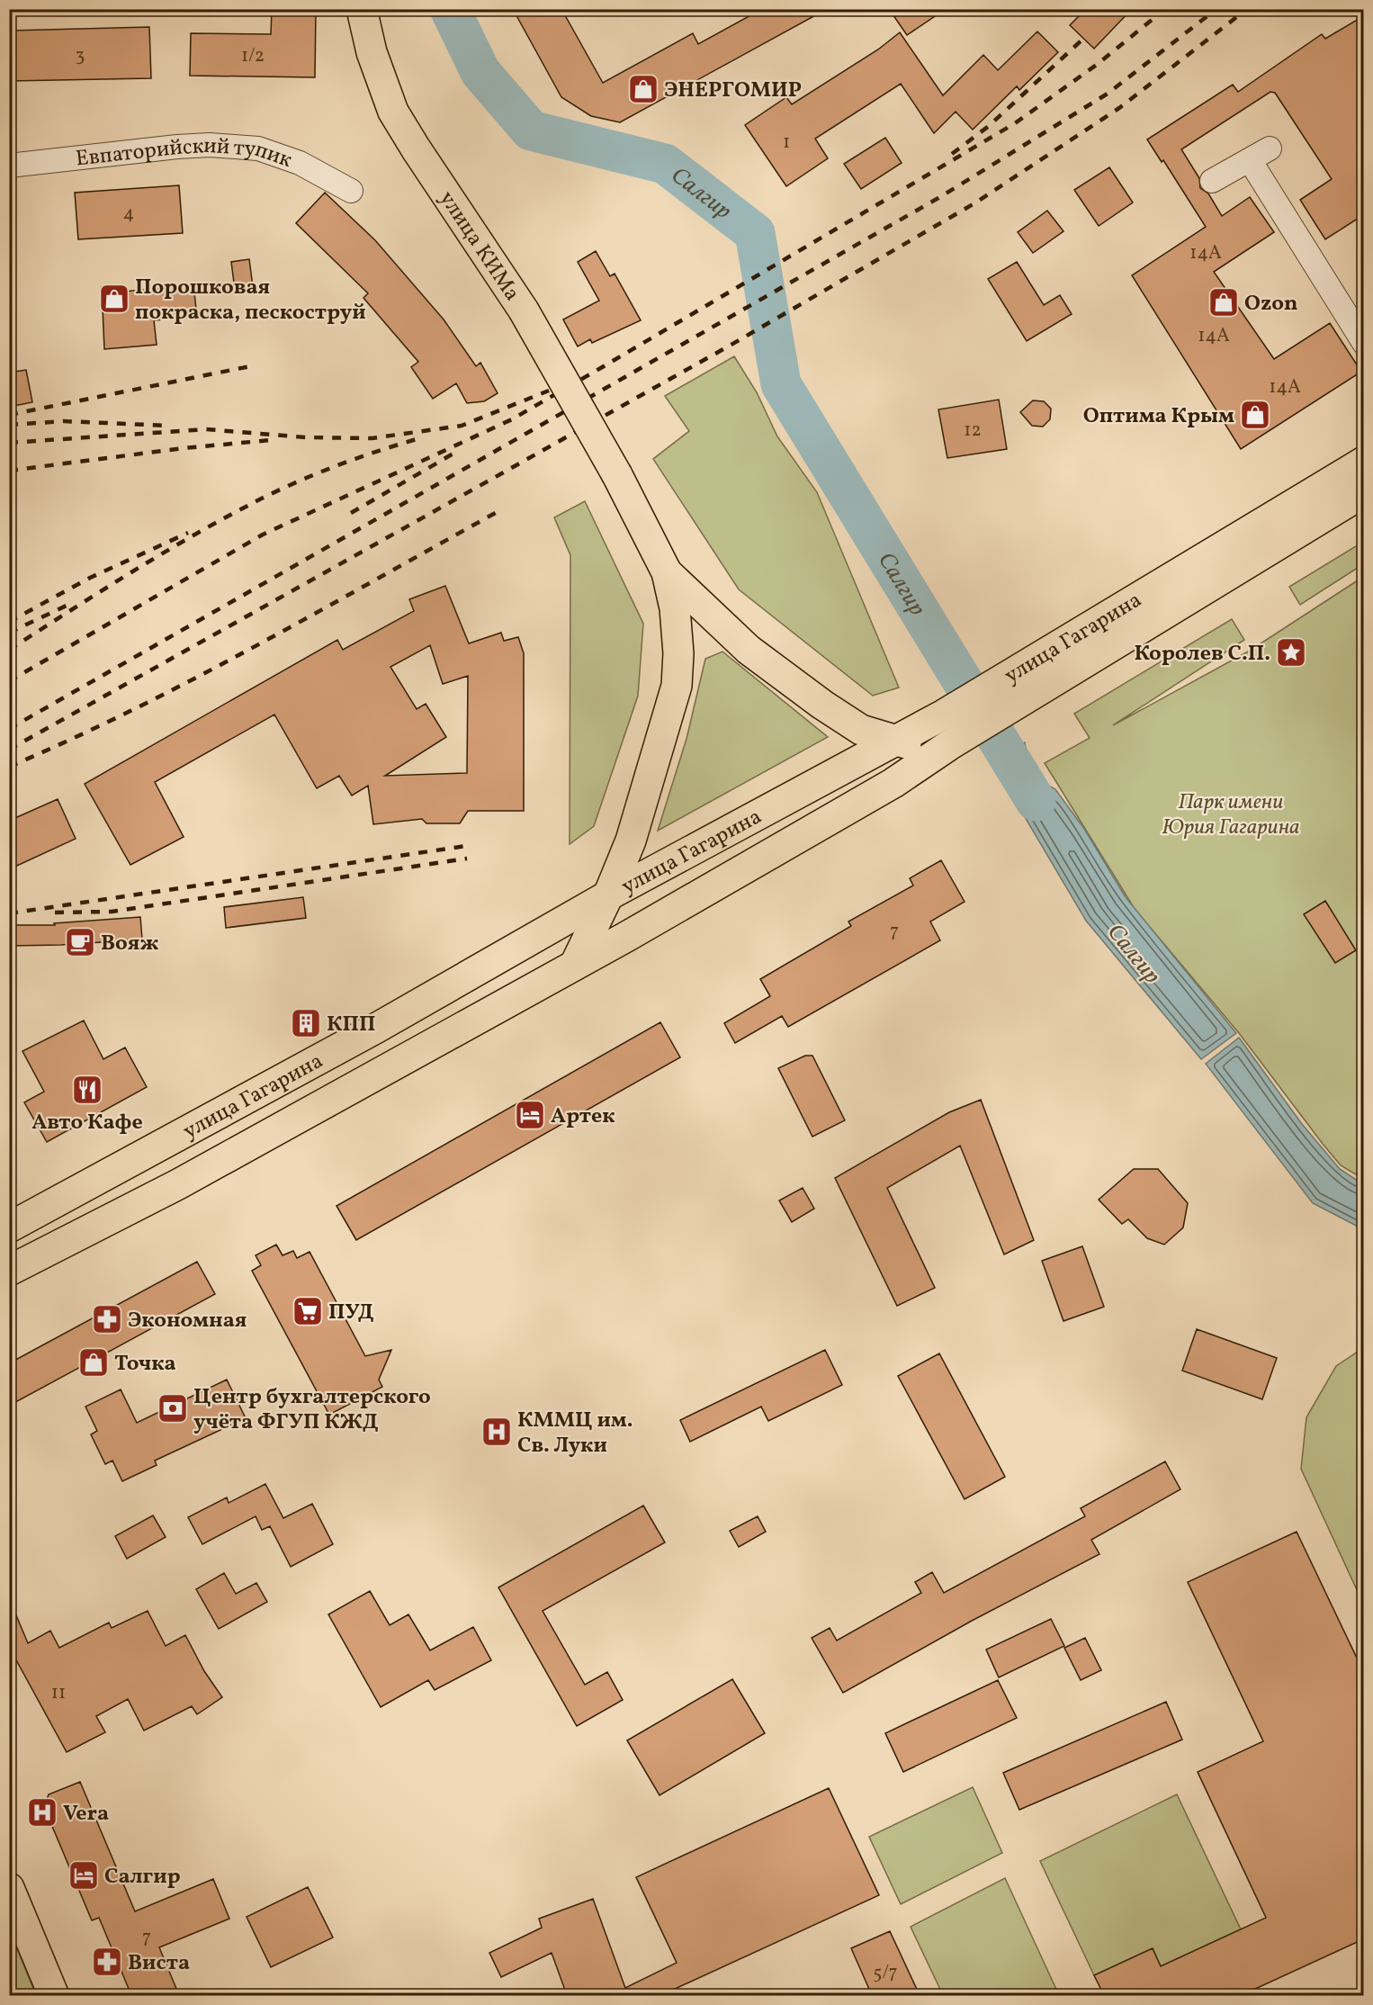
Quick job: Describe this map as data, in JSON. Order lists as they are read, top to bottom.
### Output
{
  "streets": {
    "main road": ["улица КИМа", "улица Гагарина"],
    "street": ["Евпаторийский тупик"]
  },
  "water": ["Салгир"],
  "parks": ["Парк имени Юрия Гагарина"],
  "places": {
    "shop": [
      "ЭНЕРГОМИР",
      "Порошковая покраска, пескоструй",
      "Ozon",
      "Оптима Крым",
      "Точка"
    ],
    "place": ["Королев С.П."],
    "cafe": ["Вояж"],
    "building": ["КПП"],
    "restaurant": ["Авто Кафе"],
    "hotel": ["Артек", "Салгир"],
    "supermarket": ["ПУД"],
    "pharmacy": ["Экономная", "Виста"],
    "bank": ["Центр бухгалтерского учёта ФГУП КЖД"],
    "hospital": ["КММЦ им. Св. Луки", "Vera"]
  },
  "house_numbers": [
    "3",
    "1/2",
    "1",
    "4",
    "14А",
    "14А",
    "14А",
    "12",
    "7",
    "11",
    "7",
    "5/7"
  ]
}
